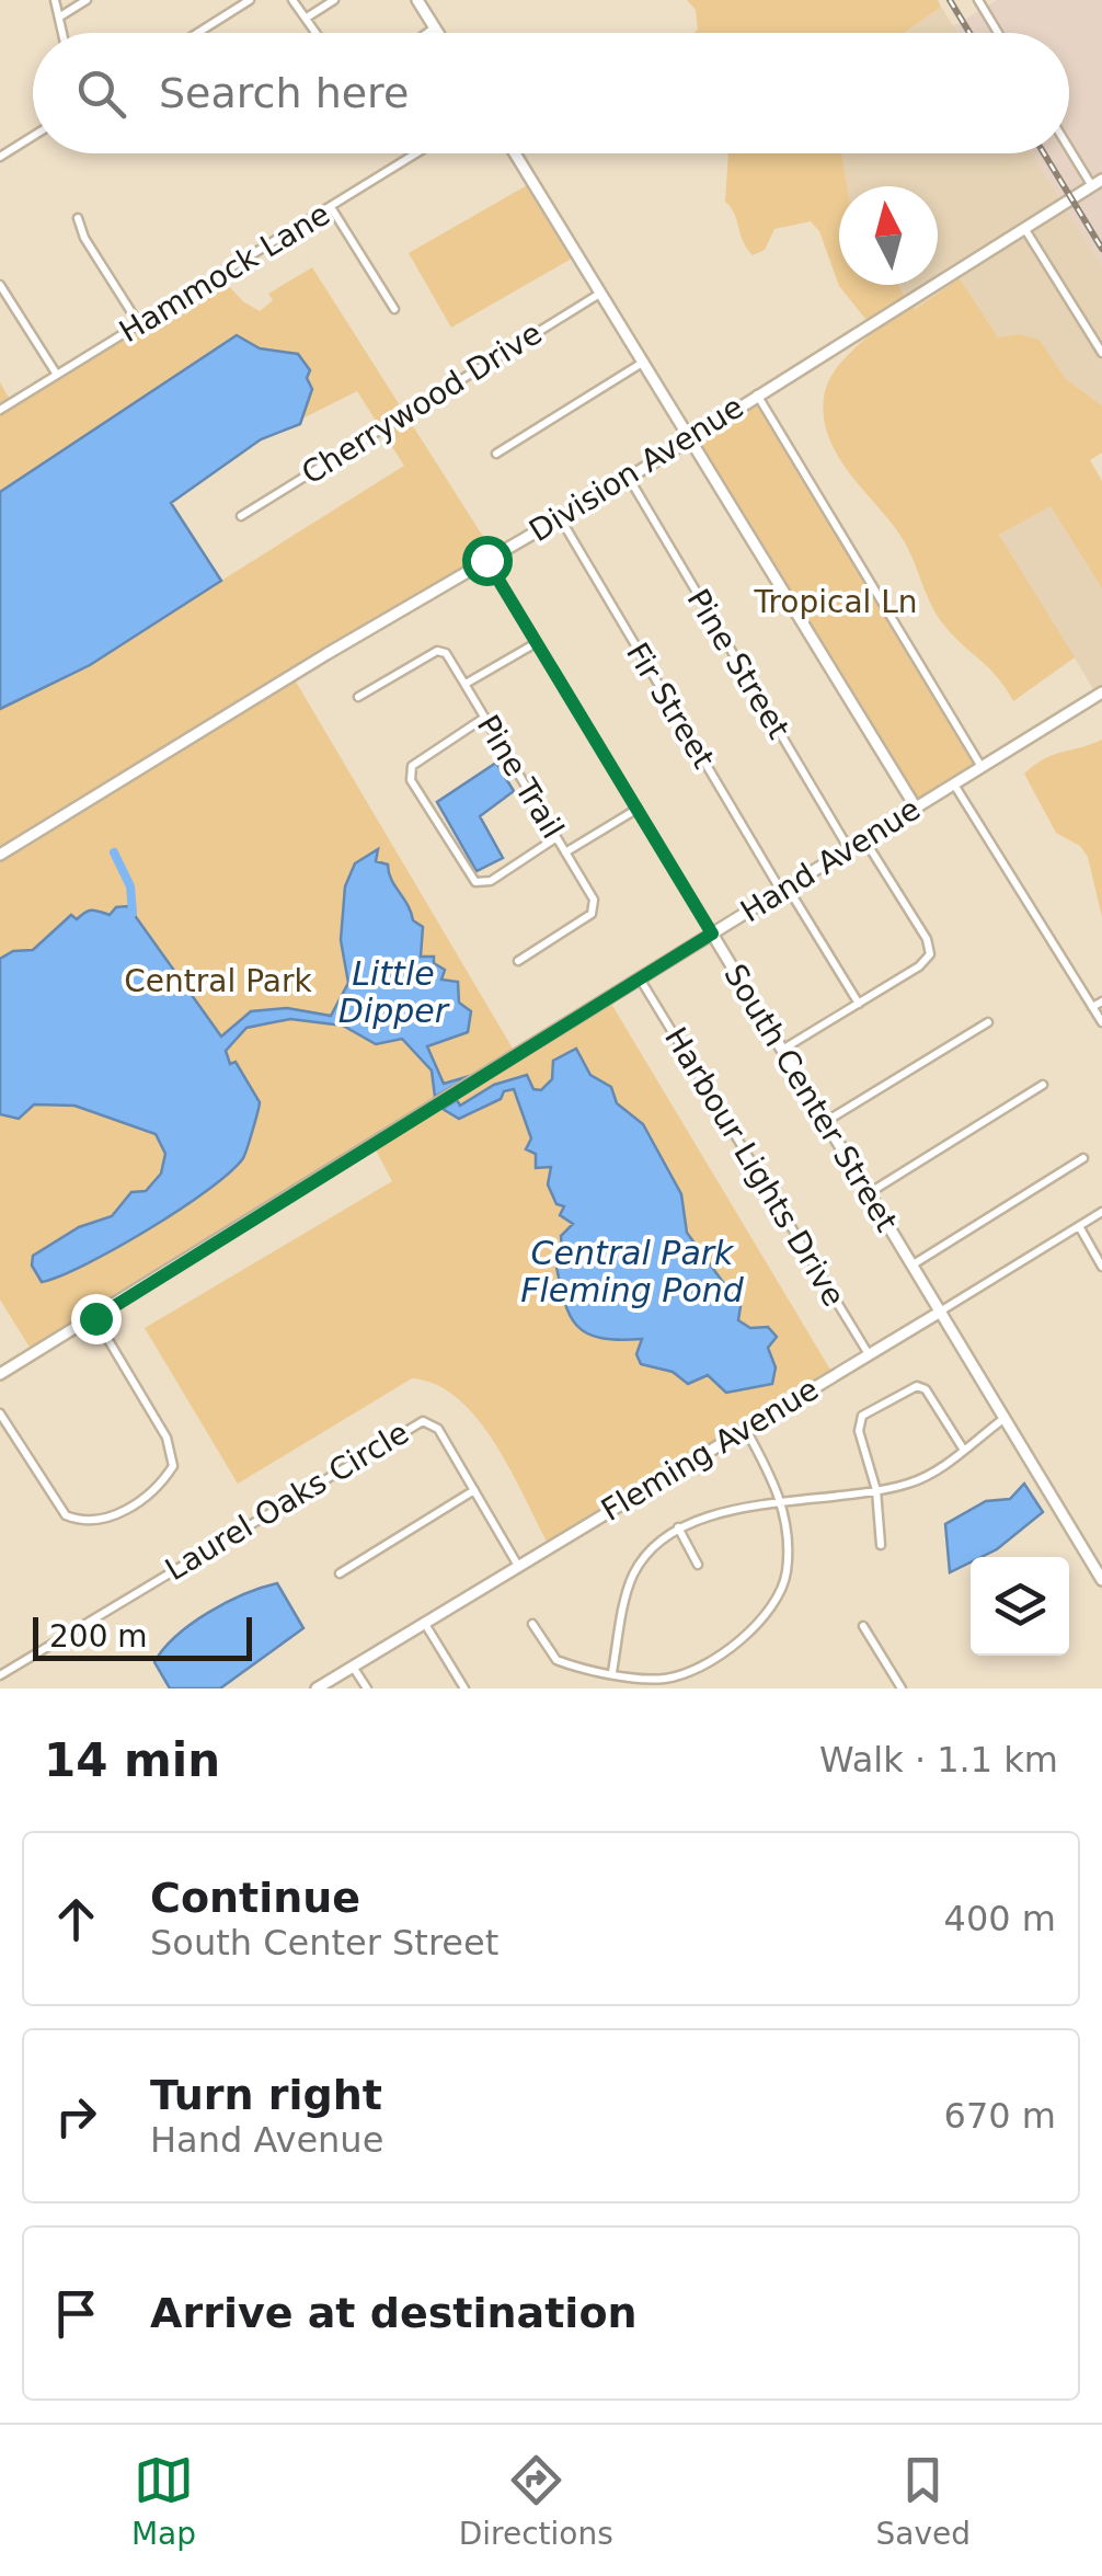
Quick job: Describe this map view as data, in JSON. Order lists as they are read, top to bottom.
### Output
{
  "streets": {
    "street": [
      "Hammock Lane",
      "Cherrywood Drive",
      "Division Avenue",
      "Pine Street",
      "Fir Street",
      "Pine Trail",
      "Hand Avenue",
      "South Center Street",
      "Harbour Lights Drive",
      "Fleming Avenue",
      "Laurel Oaks Circle"
    ]
  },
  "crossings": [
    ["Division Avenue", "Pine Street"],
    ["Division Avenue", "Fir Street"],
    ["Division Avenue", "South Center Street"],
    ["Pine Street", "Hand Avenue"],
    ["Fir Street", "Hand Avenue"],
    ["Hand Avenue", "South Center Street"],
    ["Hand Avenue", "Harbour Lights Drive"],
    ["South Center Street", "Fleming Avenue"],
    ["Harbour Lights Drive", "Fleming Avenue"],
    ["Fleming Avenue", "Laurel Oaks Circle"]
  ],
  "water": ["Little Dipper", "Central Park Fleming Pond"],
  "parks": ["Tropical Ln", "Central Park"],
  "scale_bar": "200 m",
  "north": "top",
  "page": {
    "search": "Search here",
    "scale": "200 m",
    "heading": ["14 min", "Walk · 1.1 km"],
    "list": [
      ["Continue", "South Center Street", "400 m"],
      ["Turn right", "Hand Avenue", "670 m"],
      "Arrive at destination"
    ],
    "nav": ["Map", "Directions", "Saved"]
  }
}
